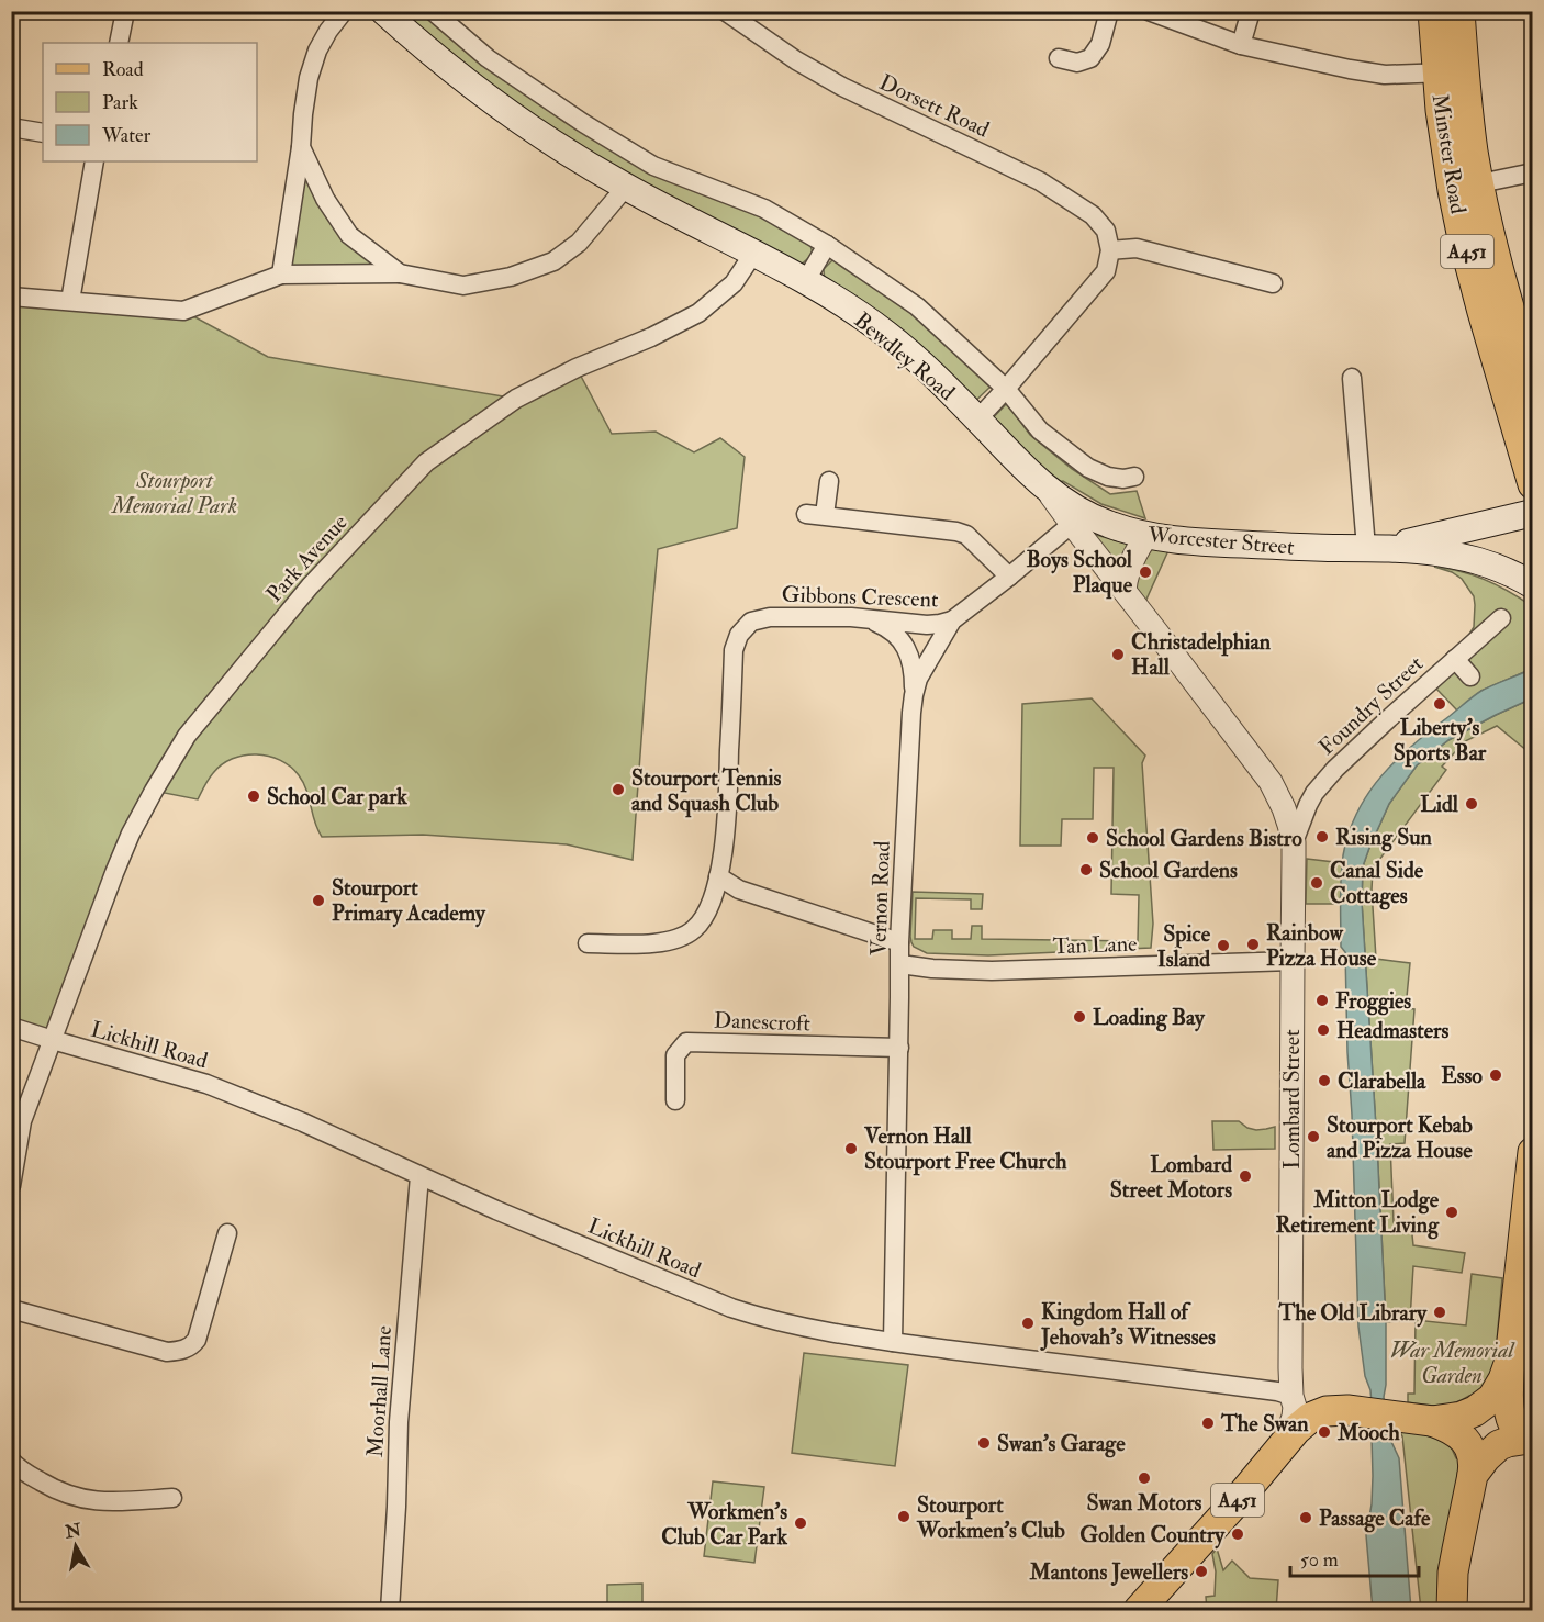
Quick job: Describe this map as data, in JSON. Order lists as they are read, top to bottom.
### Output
{
  "streets": {
    "main road": [
      "Minster Road",
      "A451",
      "Bewdley Road",
      "Worcester Street"
    ],
    "street": [
      "Dorsett Road",
      "Park Avenue",
      "Gibbons Crescent",
      "Foundry Street",
      "Vernon Road",
      "Tan Lane",
      "Danescroft",
      "Lickhill Road",
      "Lombard Street",
      "Moorhall Lane"
    ]
  },
  "crossings": [
    ["A451", "Lombard Street"],
    ["Bewdley Road", "Worcester Street"],
    ["Bewdley Road", "Park Avenue"],
    ["Bewdley Road", "Foundry Street"],
    ["Bewdley Road", "Vernon Road"],
    ["Bewdley Road", "Lombard Street"],
    ["Park Avenue", "Lickhill Road"],
    ["Gibbons Crescent", "Vernon Road"],
    ["Foundry Street", "Lombard Street"],
    ["Vernon Road", "Tan Lane"],
    ["Vernon Road", "Danescroft"],
    ["Vernon Road", "Lickhill Road"],
    ["Tan Lane", "Lombard Street"],
    ["Lickhill Road", "Lombard Street"],
    ["Lickhill Road", "Moorhall Lane"]
  ],
  "parks": ["Stourport Memorial Park", "War Memorial Garden"],
  "places": [
    "Boys School Plaque",
    "Christadelphian Hall",
    "Liberty's Sports Bar",
    "Stourport Tennis and Squash Club",
    "School Car park",
    "Lidl",
    "Rising Sun",
    "School Gardens Bistro",
    "School Gardens",
    "Canal Side Cottages",
    "Stourport Primary Academy",
    "Rainbow Pizza House",
    "Spice Island",
    "Froggies",
    "Loading Bay",
    "Headmasters",
    "Esso",
    "Clarabella",
    "Stourport Kebab and Pizza House",
    "Vernon Hall Stourport Free Church",
    "Lombard Street Motors",
    "Mitton Lodge Retirement Living",
    "The Old Library",
    "Kingdom Hall of Jehovah's Witnesses",
    "The Swan",
    "Mooch",
    "Swan's Garage",
    "Swan Motors",
    "Stourport Workmen's Club",
    "Passage Cafe",
    "Workmen's Club Car Park",
    "Golden Country",
    "Mantons Jewellers"
  ],
  "legend": ["Road", "Park", "Water"],
  "scale_bar": "50 m",
  "north": "top"
}
